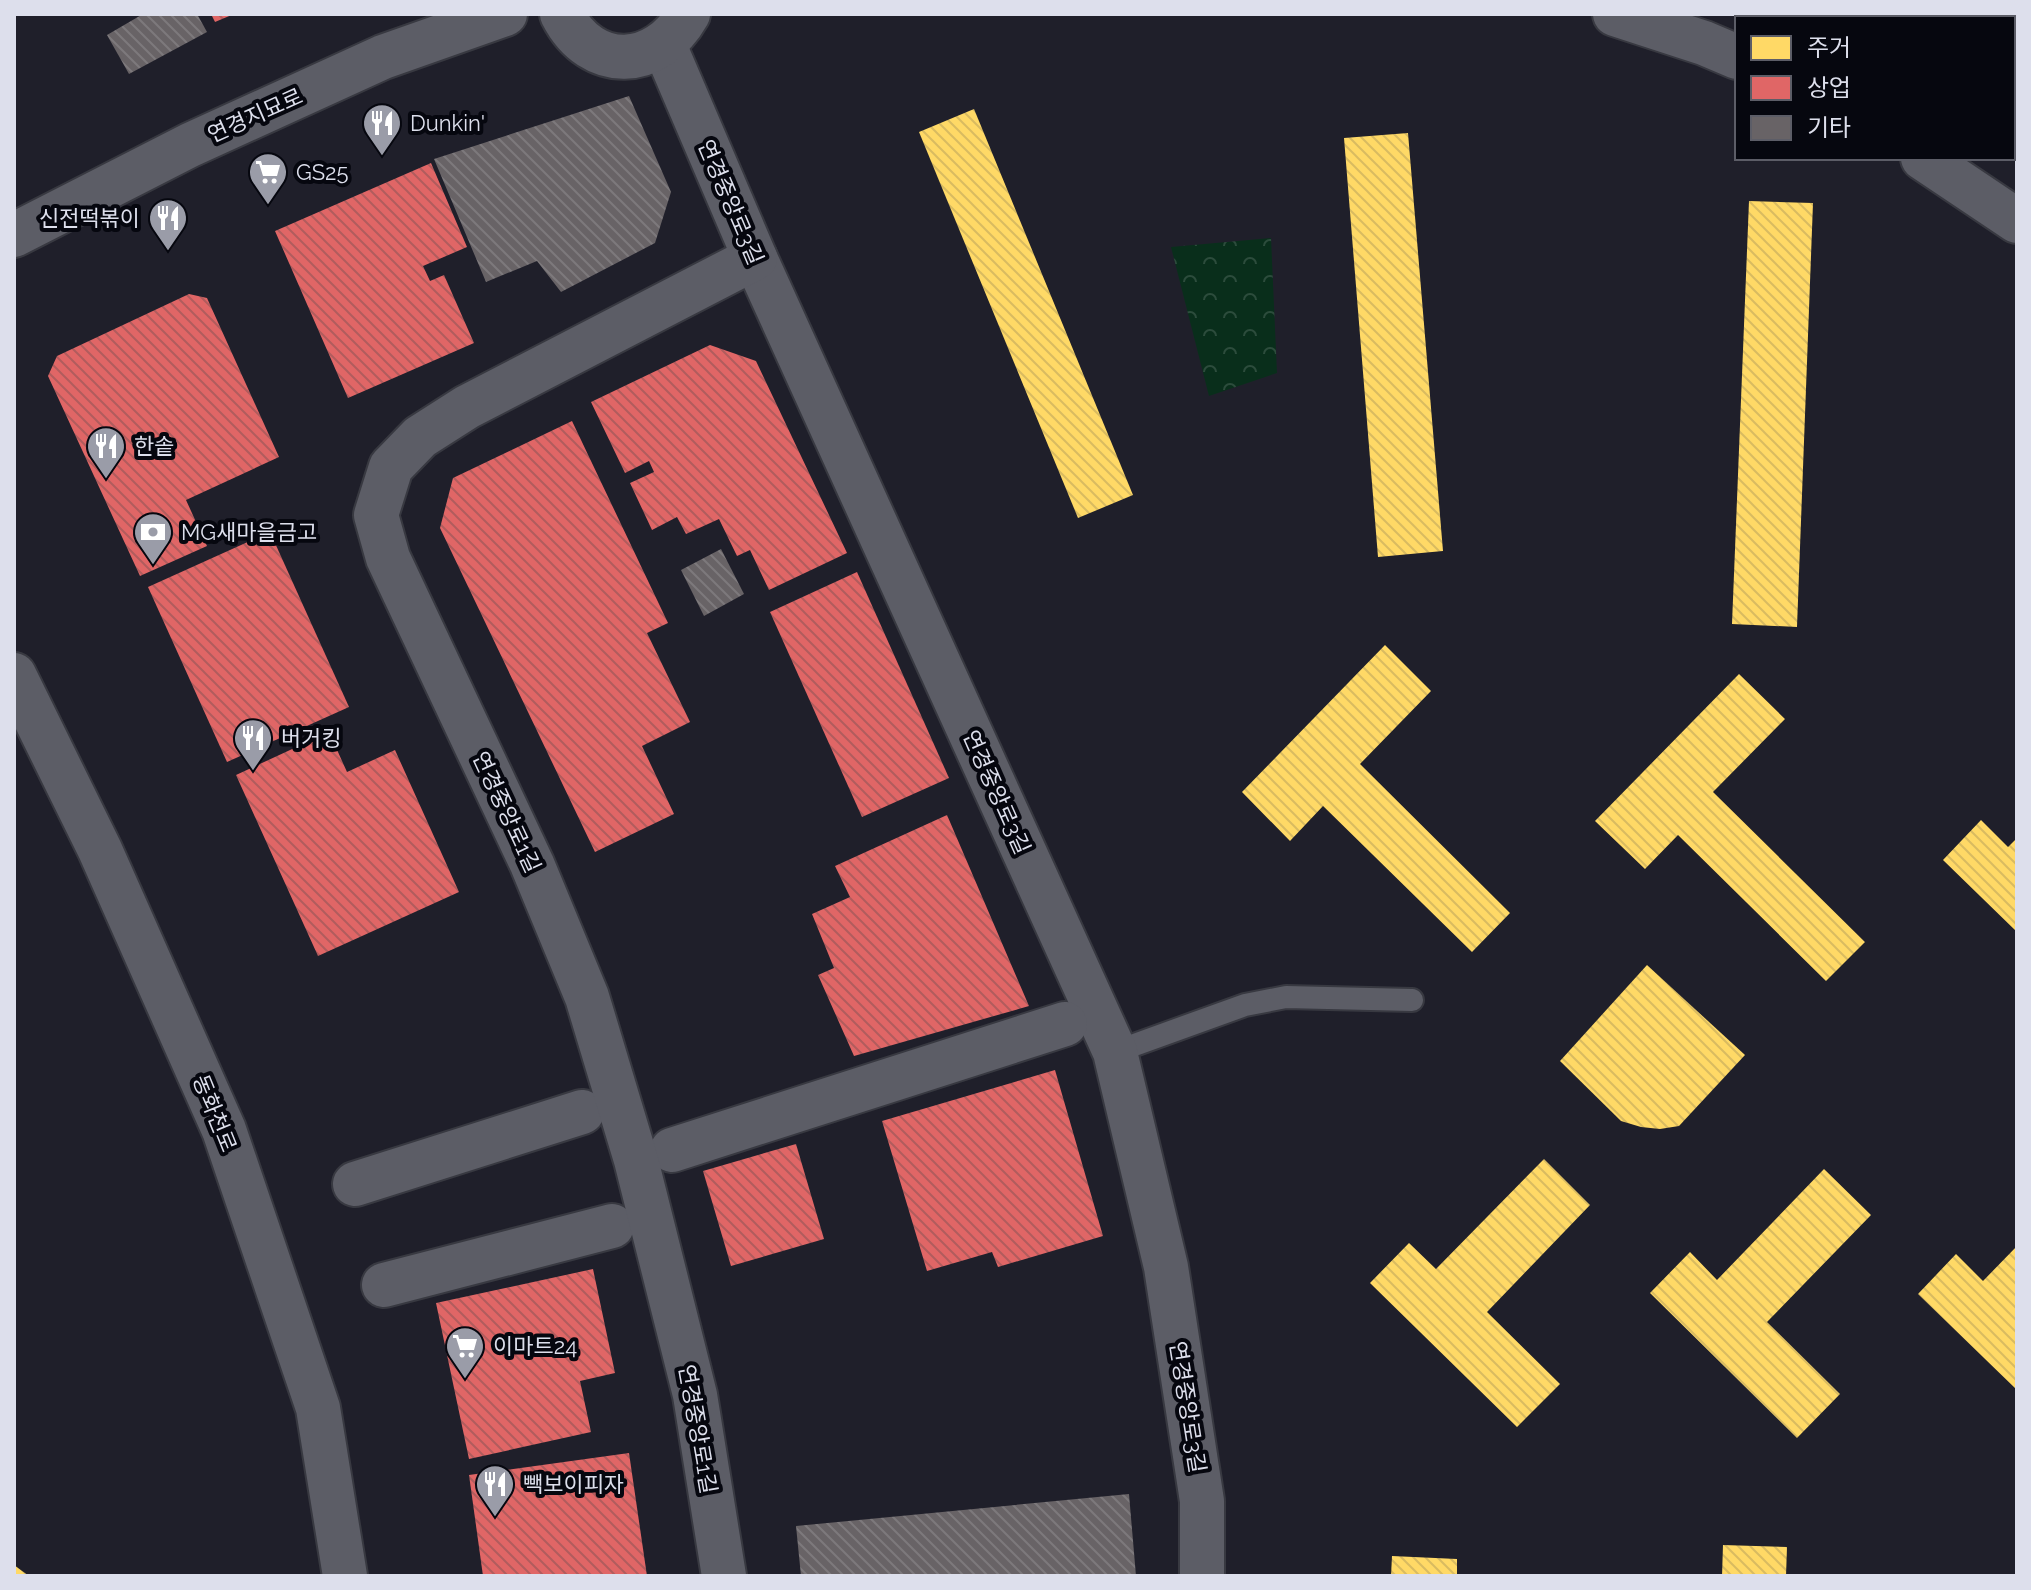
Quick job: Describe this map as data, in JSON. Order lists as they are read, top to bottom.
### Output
{
  "streets": {
    "street": [
      "연경지묘로",
      "연경중앙로3길",
      "연경중앙로1길",
      "동화천로"
    ]
  },
  "crossings": [
    ["연경중앙로3길", "연경중앙로1길"]
  ],
  "places": {
    "restaurant": [
      "Dunkin'",
      "신전떡볶이",
      "한솥",
      "버거킹",
      "빽보이피자"
    ],
    "supermarket": ["GS25", "이마트24"],
    "bank": ["MG새마을금고"]
  },
  "legend": ["주거", "상업", "기타"]
}
